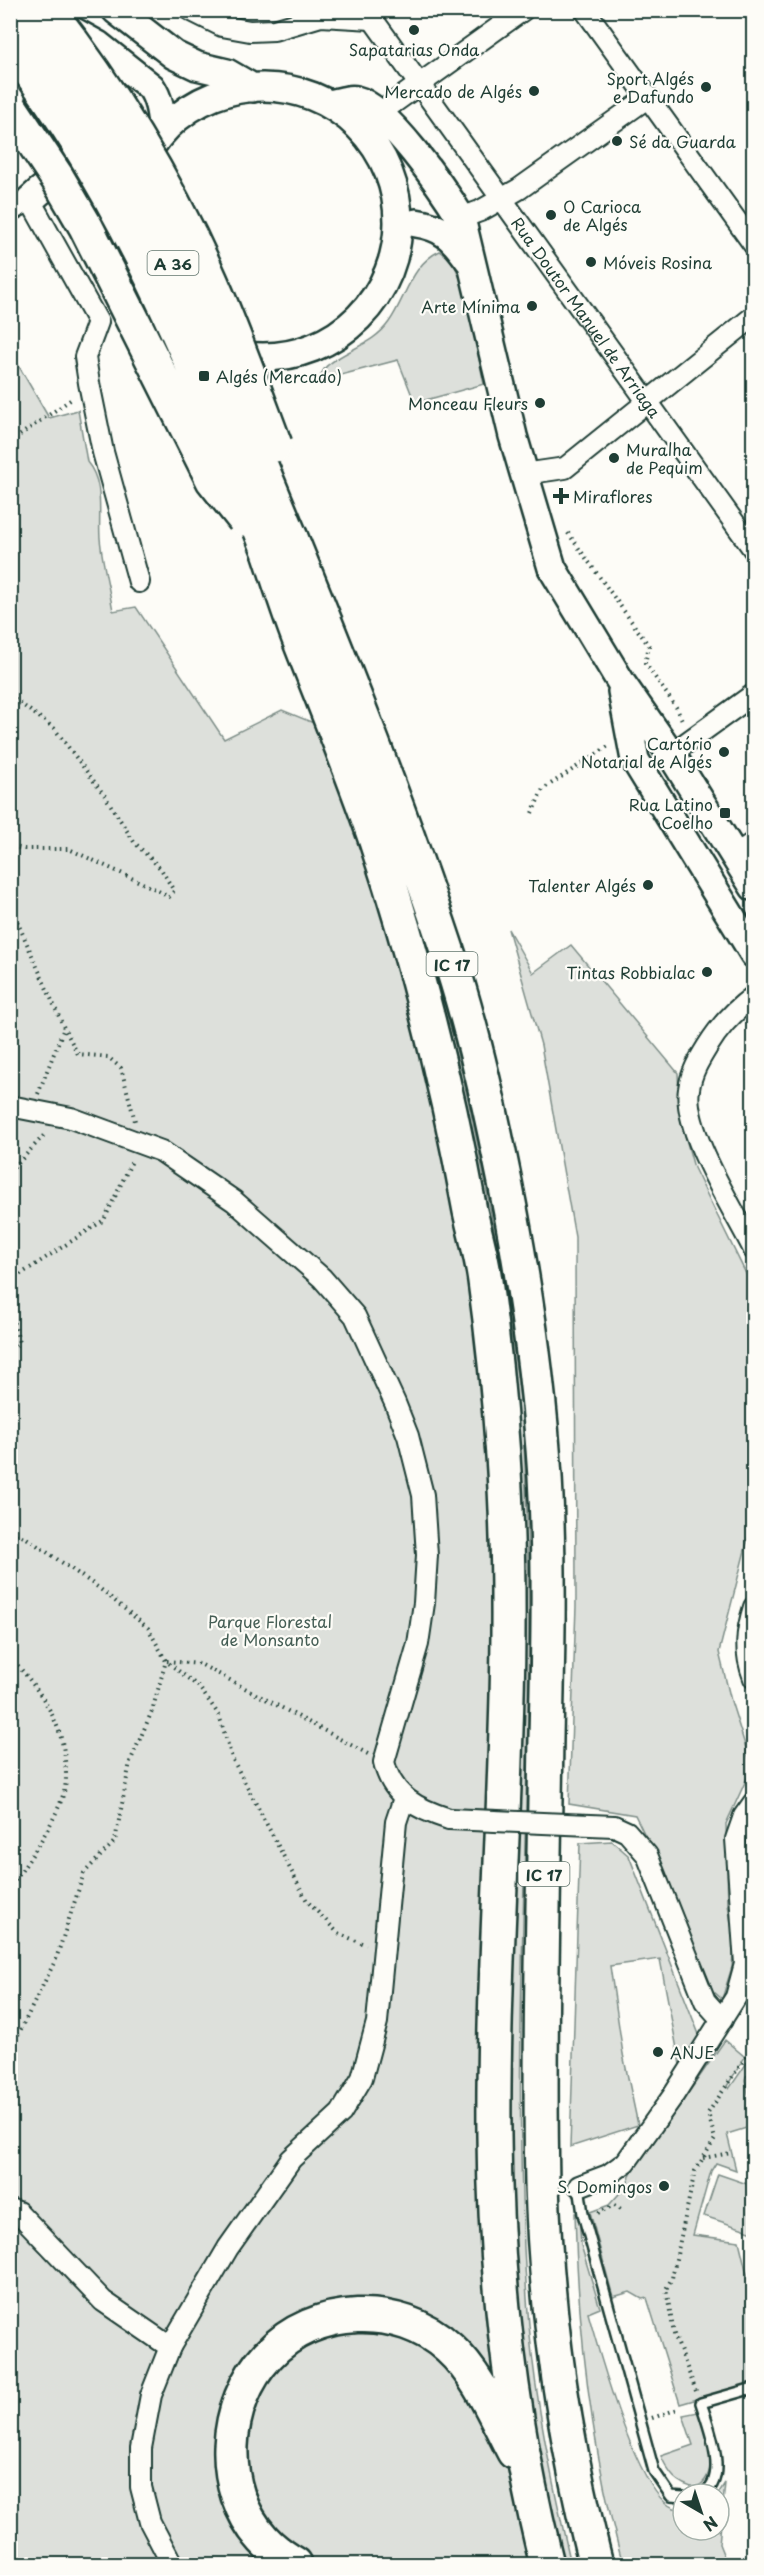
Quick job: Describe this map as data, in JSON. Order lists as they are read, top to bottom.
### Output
{
  "streets": {
    "highway": ["A 36", "IC 17"],
    "street": ["Rua Doutor Manuel de Arriaga"]
  },
  "crossings": [
    ["A 36", "IC 17"]
  ],
  "parks": ["Parque Florestal de Monsanto"],
  "places": {
    "other": [
      "Sapatarias Onda",
      "Sport Algés e Dafundo",
      "Mercado de Algés",
      "Sé da Guarda",
      "O Carioca de Algés",
      "Móveis Rosina",
      "Arte Mínima",
      "Monceau Fleurs",
      "Muralha de Pequim",
      "Cartório Notarial de Algés",
      "Talenter Algés",
      "Tintas Robbialac",
      "ANJE",
      "S. Domingos"
    ],
    "transit": ["Algés (Mercado)", "Rua Latino Coelho"],
    "health": ["Miraflores"]
  },
  "north": "bottom right"
}
